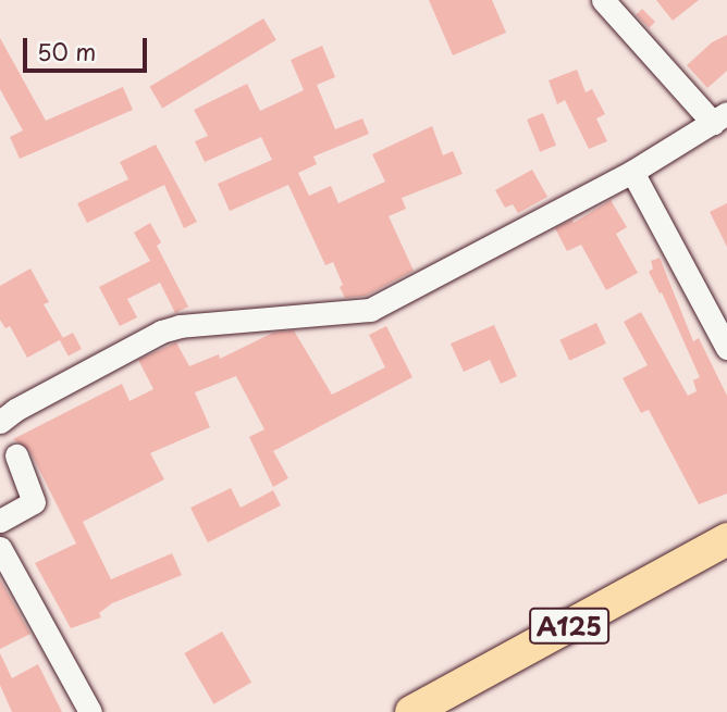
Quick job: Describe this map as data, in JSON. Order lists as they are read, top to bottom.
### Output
{
  "streets": {
    "highway": ["A125"]
  },
  "scale_bar": "50 m"
}
